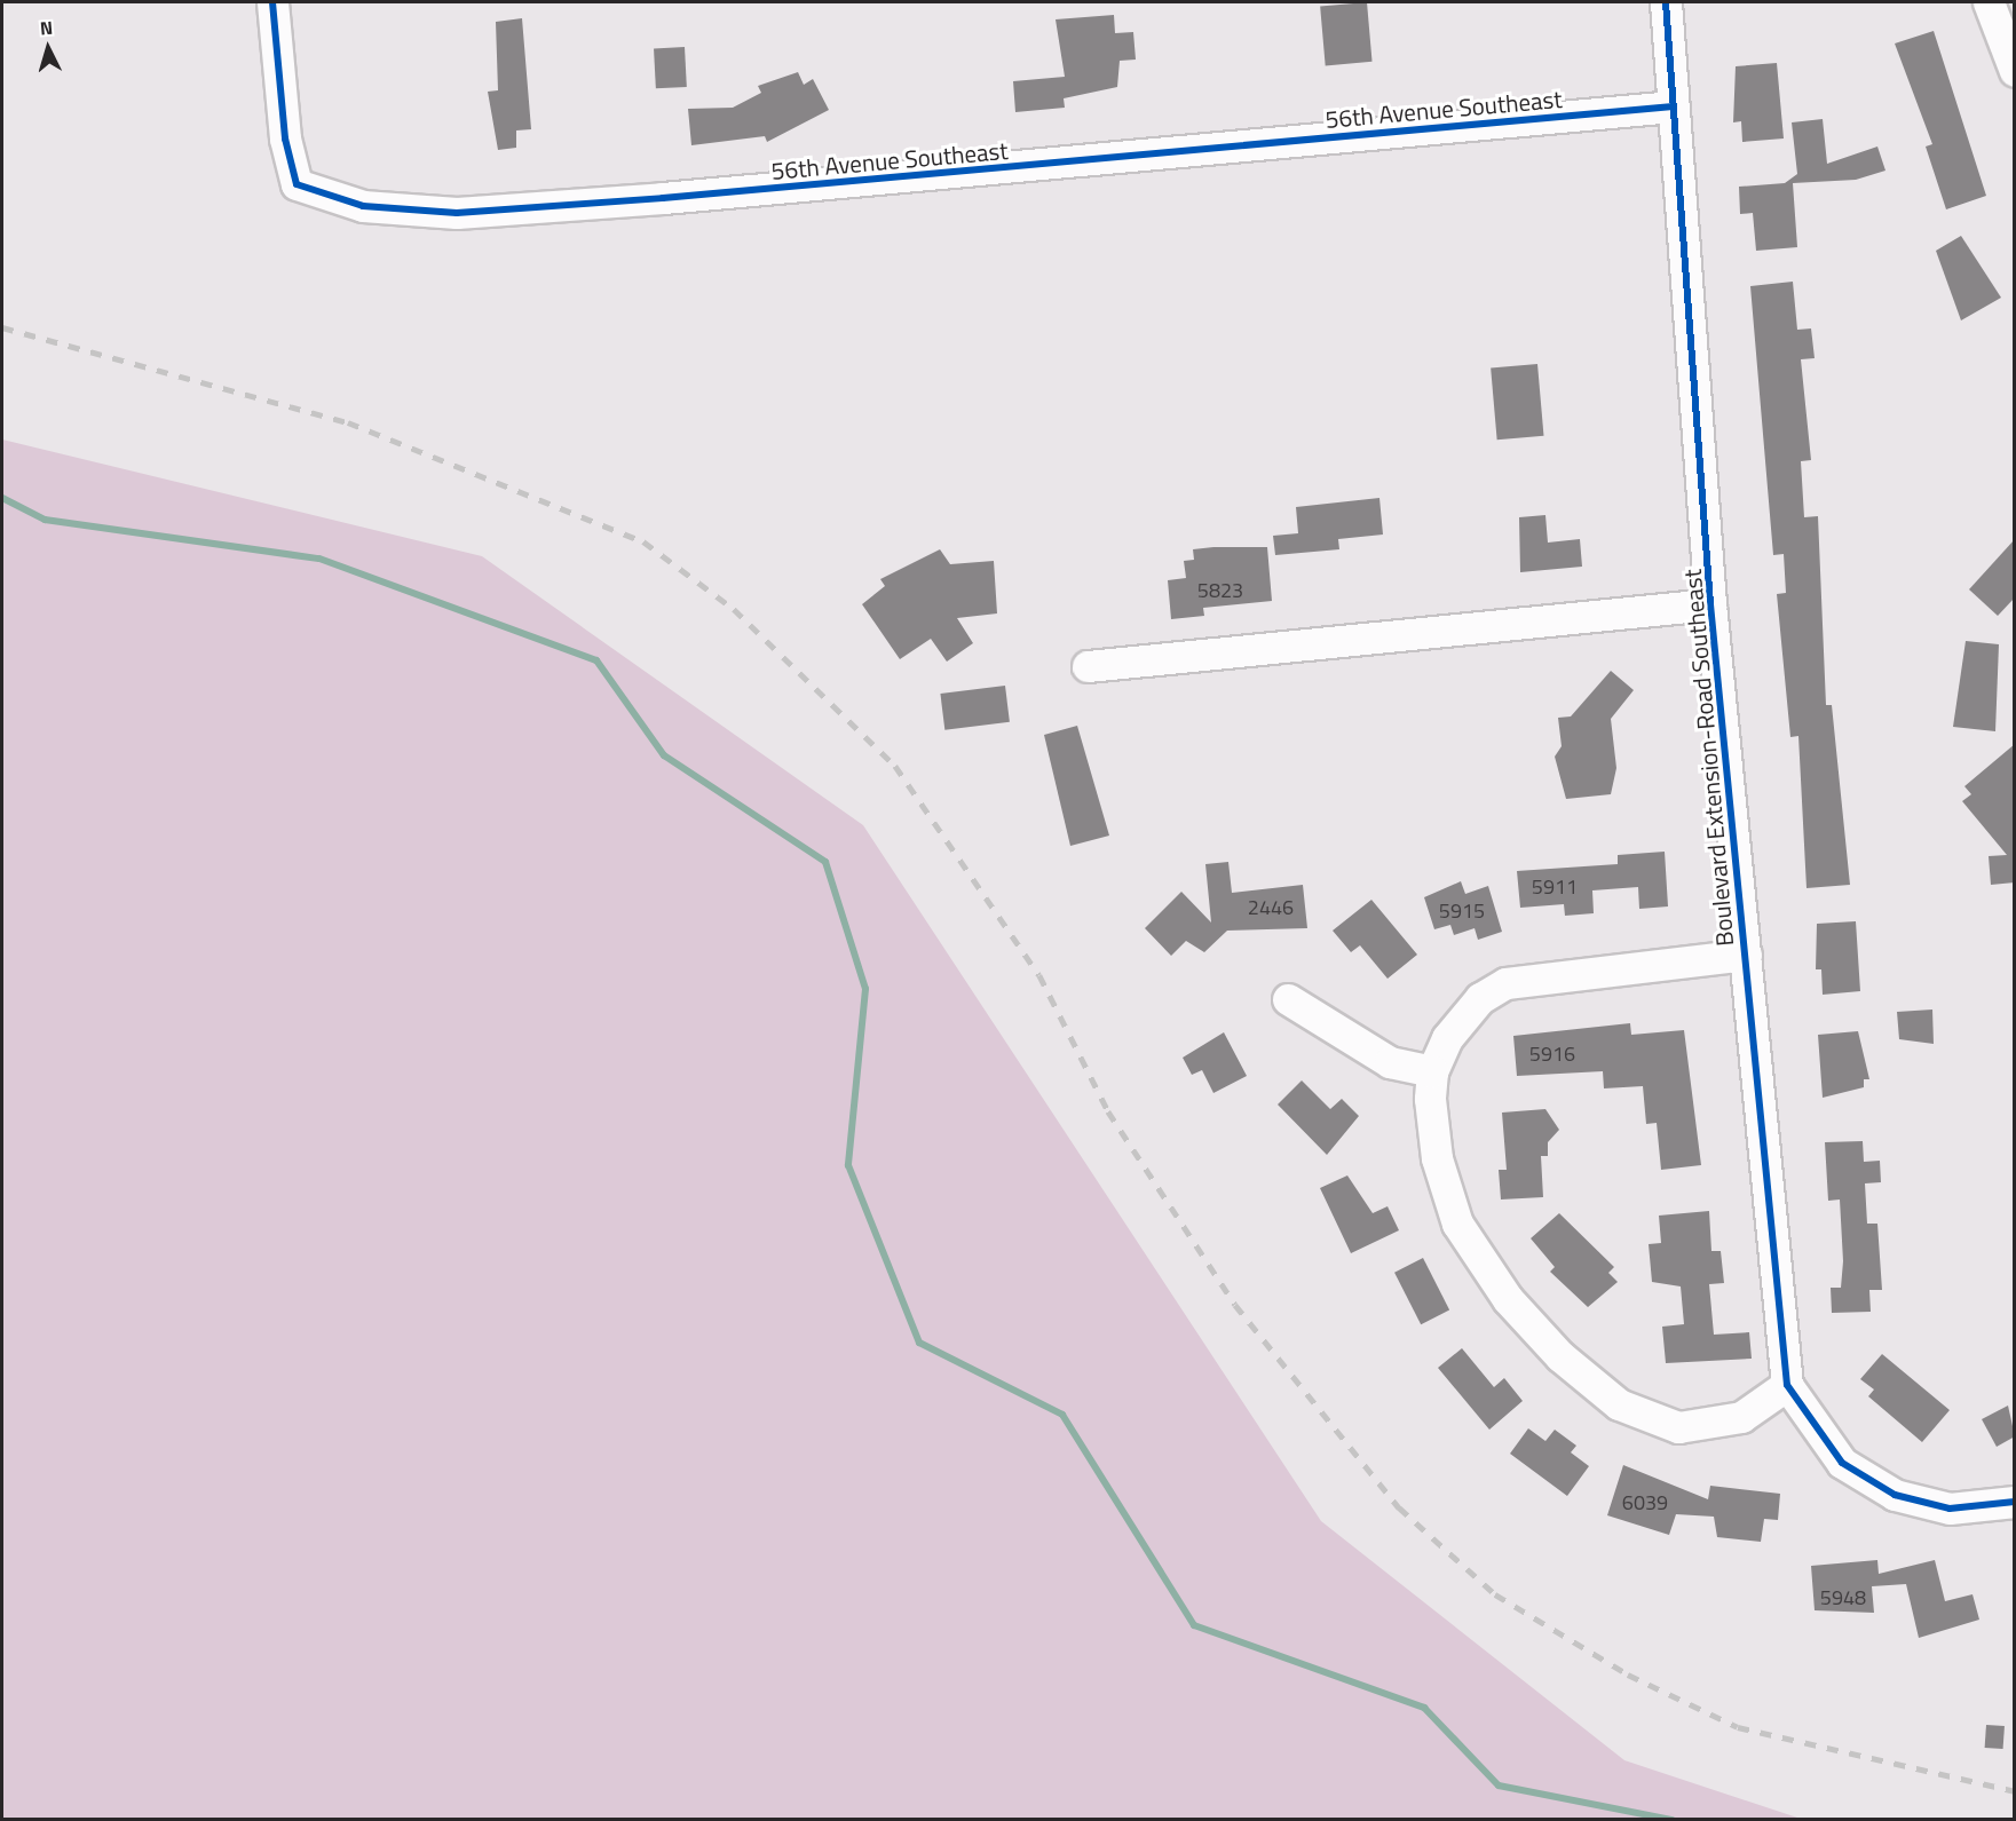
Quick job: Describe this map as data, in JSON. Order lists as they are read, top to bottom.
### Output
{
  "streets": {
    "street": ["56th Avenue Southeast", "Boulevard Extension-Road Southeast"]
  },
  "crossings": [
    ["56th Avenue Southeast", "Boulevard Extension-Road Southeast"]
  ],
  "house_numbers": [
    "5823",
    "5911",
    "2446",
    "5915",
    "5916",
    "6039",
    "5948"
  ],
  "north": "top"
}
